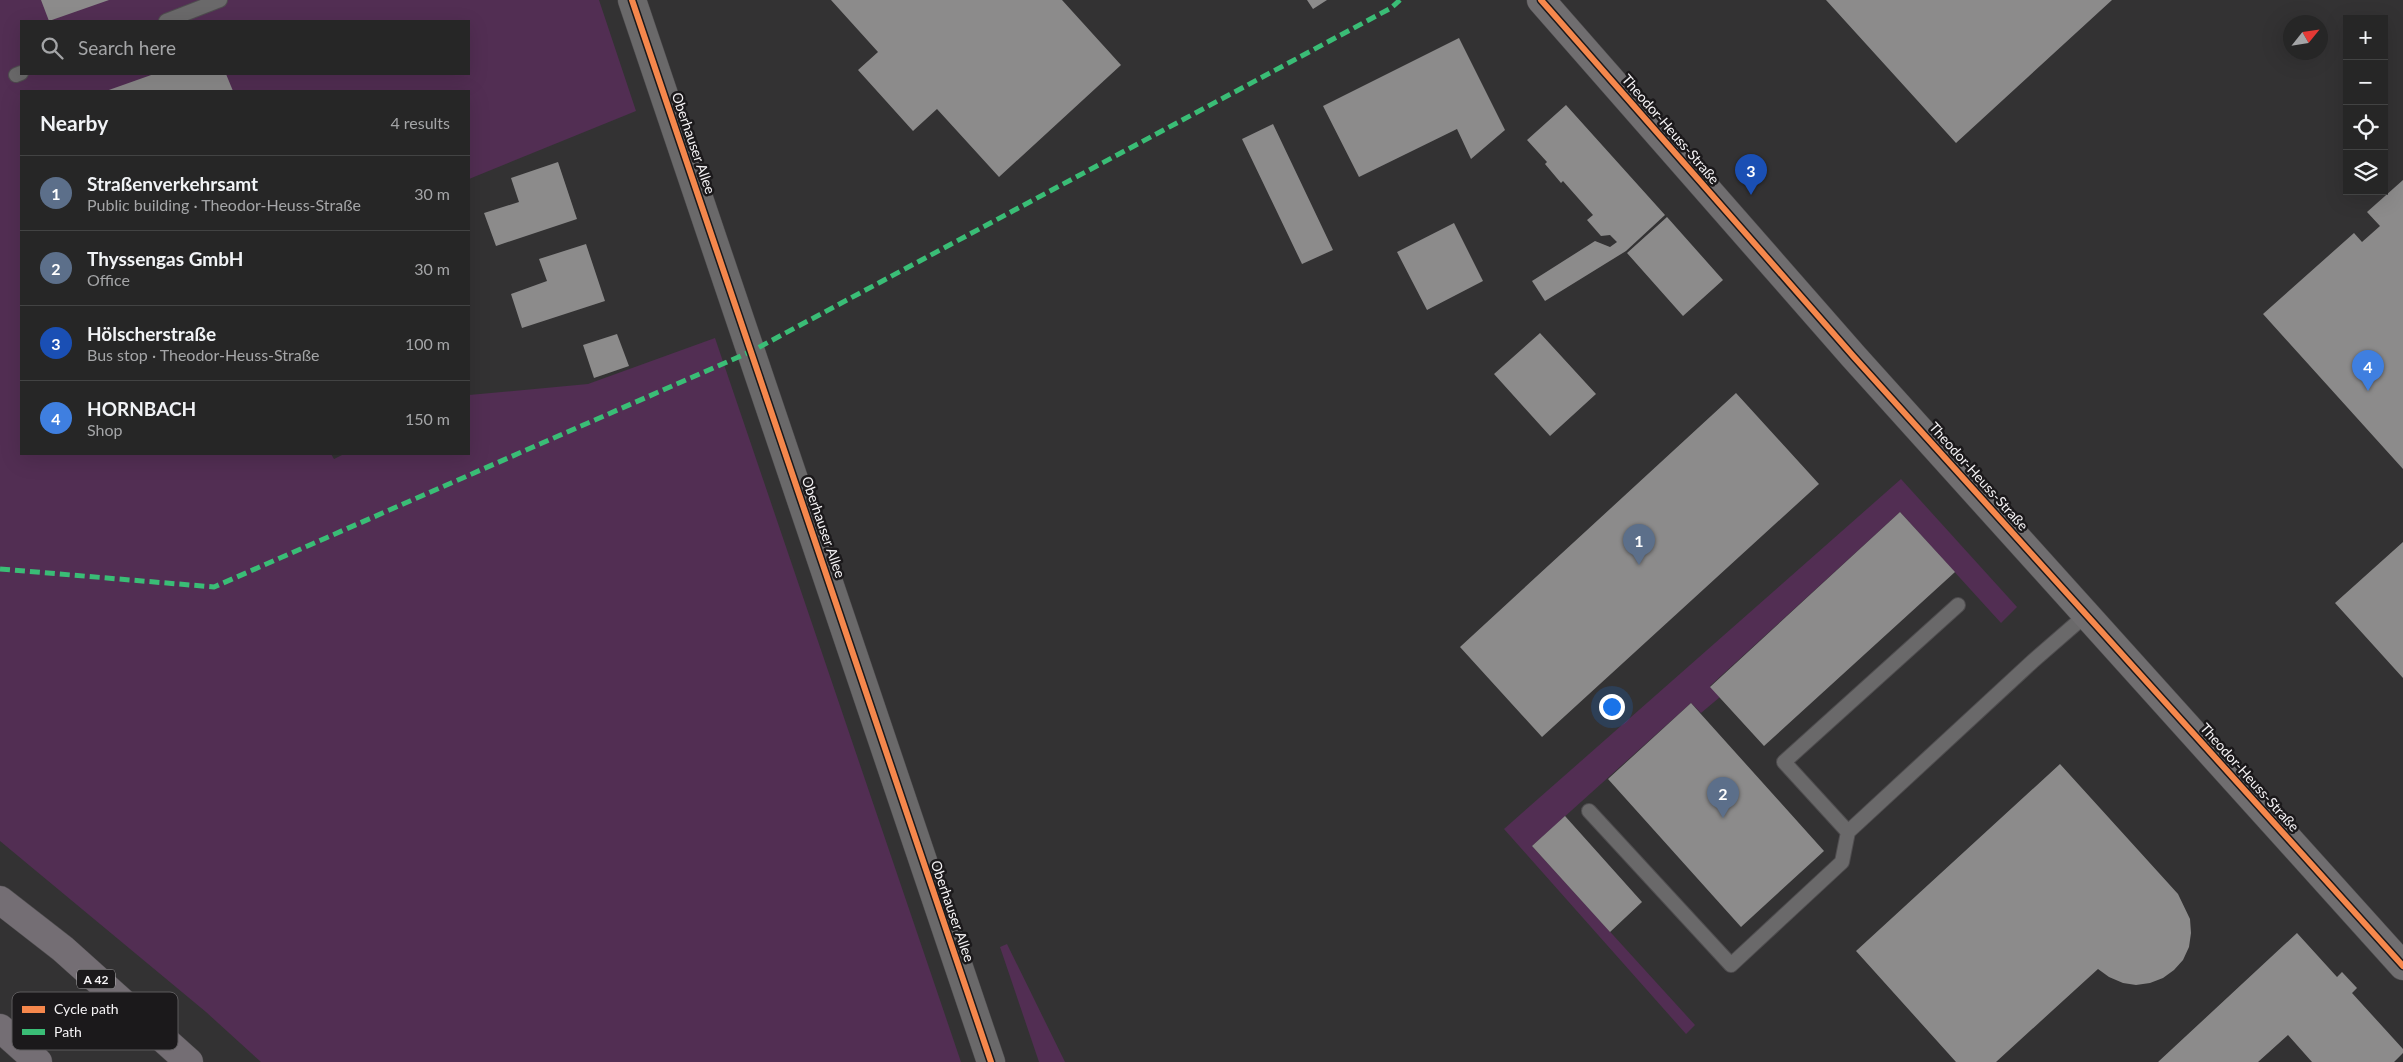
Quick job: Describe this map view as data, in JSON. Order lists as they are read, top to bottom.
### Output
{
  "streets": {
    "highway": ["A 42"],
    "street": ["Theodor-Heuss-Straße", "Oberhauser Allee"]
  },
  "legend": ["Cycle path", "Path"],
  "north": "top right",
  "page": {
    "map_buttons": ["+", "−"],
    "search": "Search here",
    "heading": ["Nearby", "4 results"],
    "pins": [
      "3",
      "4",
      "1",
      "2"
    ],
    "list": [
      {
        "mark": "1",
        "name": "Straßenverkehrsamt",
        "note": "Public building · Theodor-Heuss-Straße",
        "value": "30 m"
      },
      {
        "mark": "2",
        "name": "Thyssengas GmbH",
        "note": "Office",
        "value": "30 m"
      },
      {
        "mark": "3",
        "name": "Hölscherstraße",
        "note": "Bus stop · Theodor-Heuss-Straße",
        "value": "100 m"
      },
      {
        "mark": "4",
        "name": "HORNBACH",
        "note": "Shop",
        "value": "150 m"
      }
    ]
  }
}
